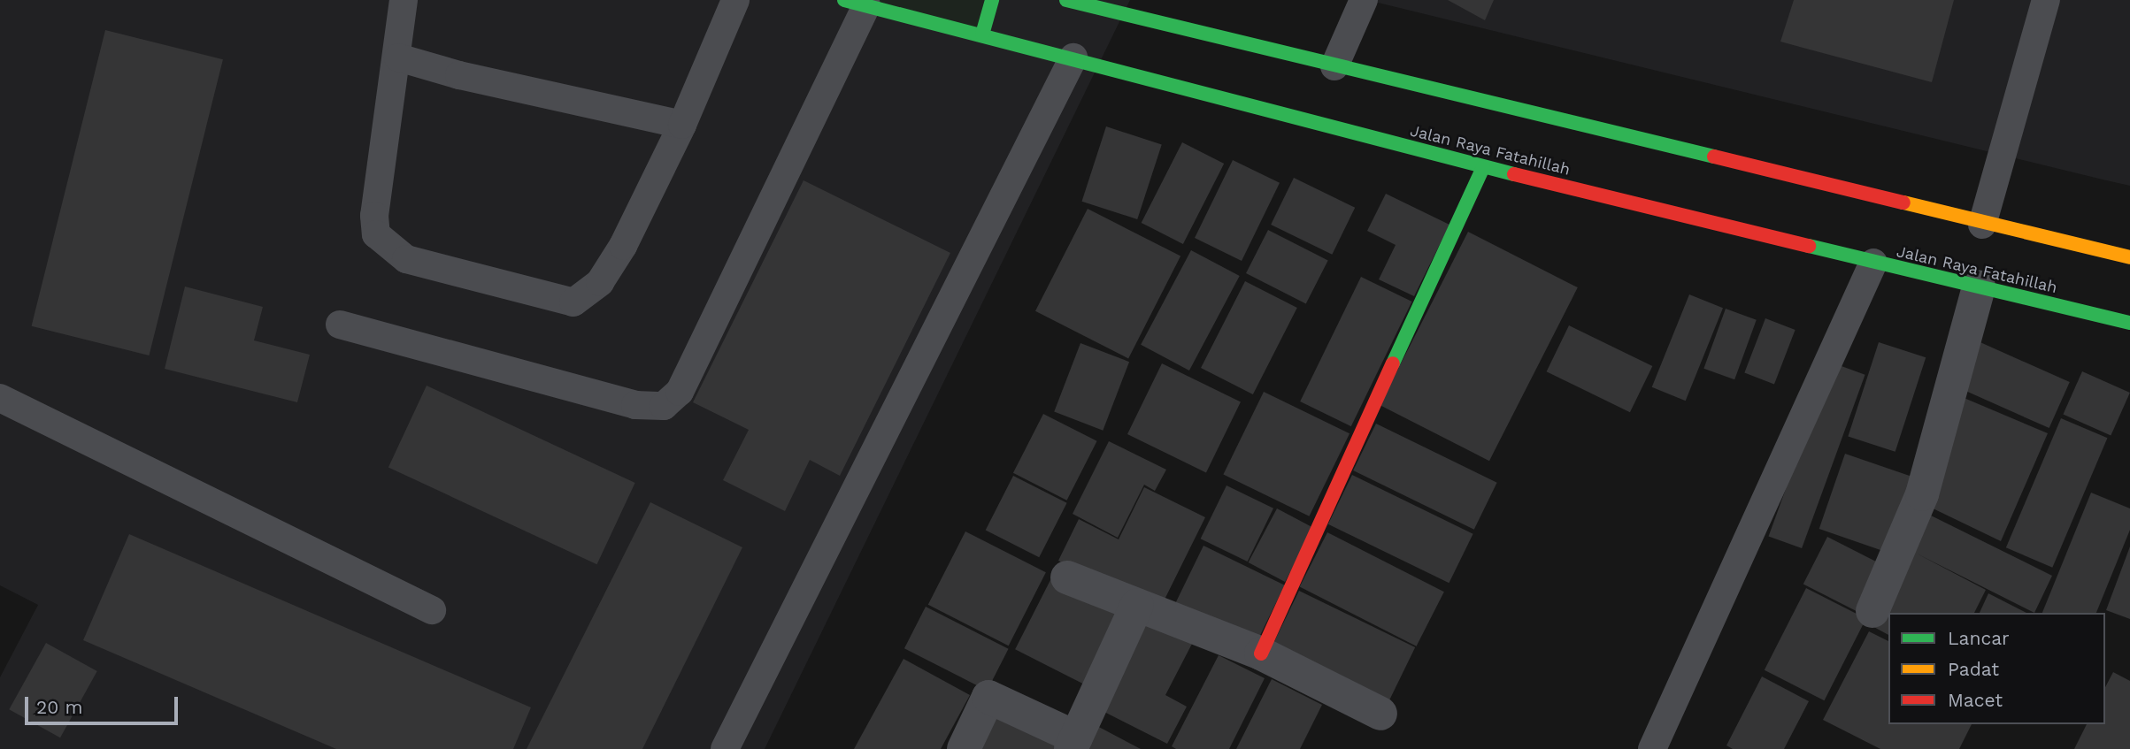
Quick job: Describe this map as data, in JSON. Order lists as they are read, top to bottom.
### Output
{
  "streets": {
    "main road": ["Jalan Raya Fatahillah"]
  },
  "legend": ["Lancar", "Padat", "Macet"],
  "scale_bar": "20 m"
}
